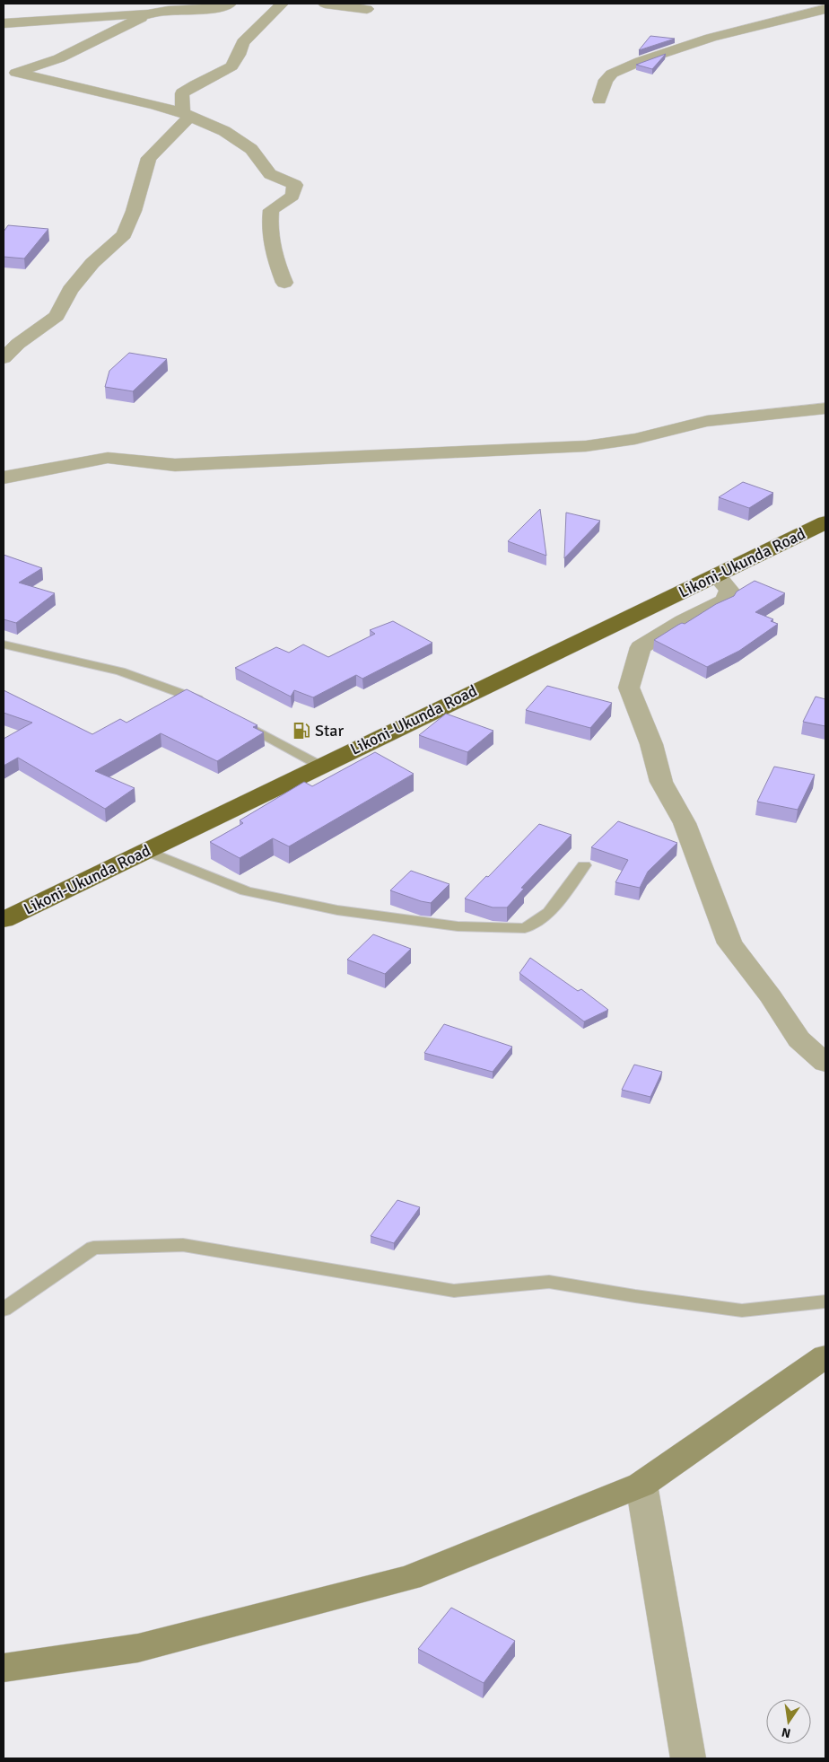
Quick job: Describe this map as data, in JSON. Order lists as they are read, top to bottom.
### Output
{
  "streets": {
    "highway": ["Likoni-Ukunda Road"]
  },
  "places": {
    "fuel station": ["Star"]
  },
  "north": "bottom"
}
